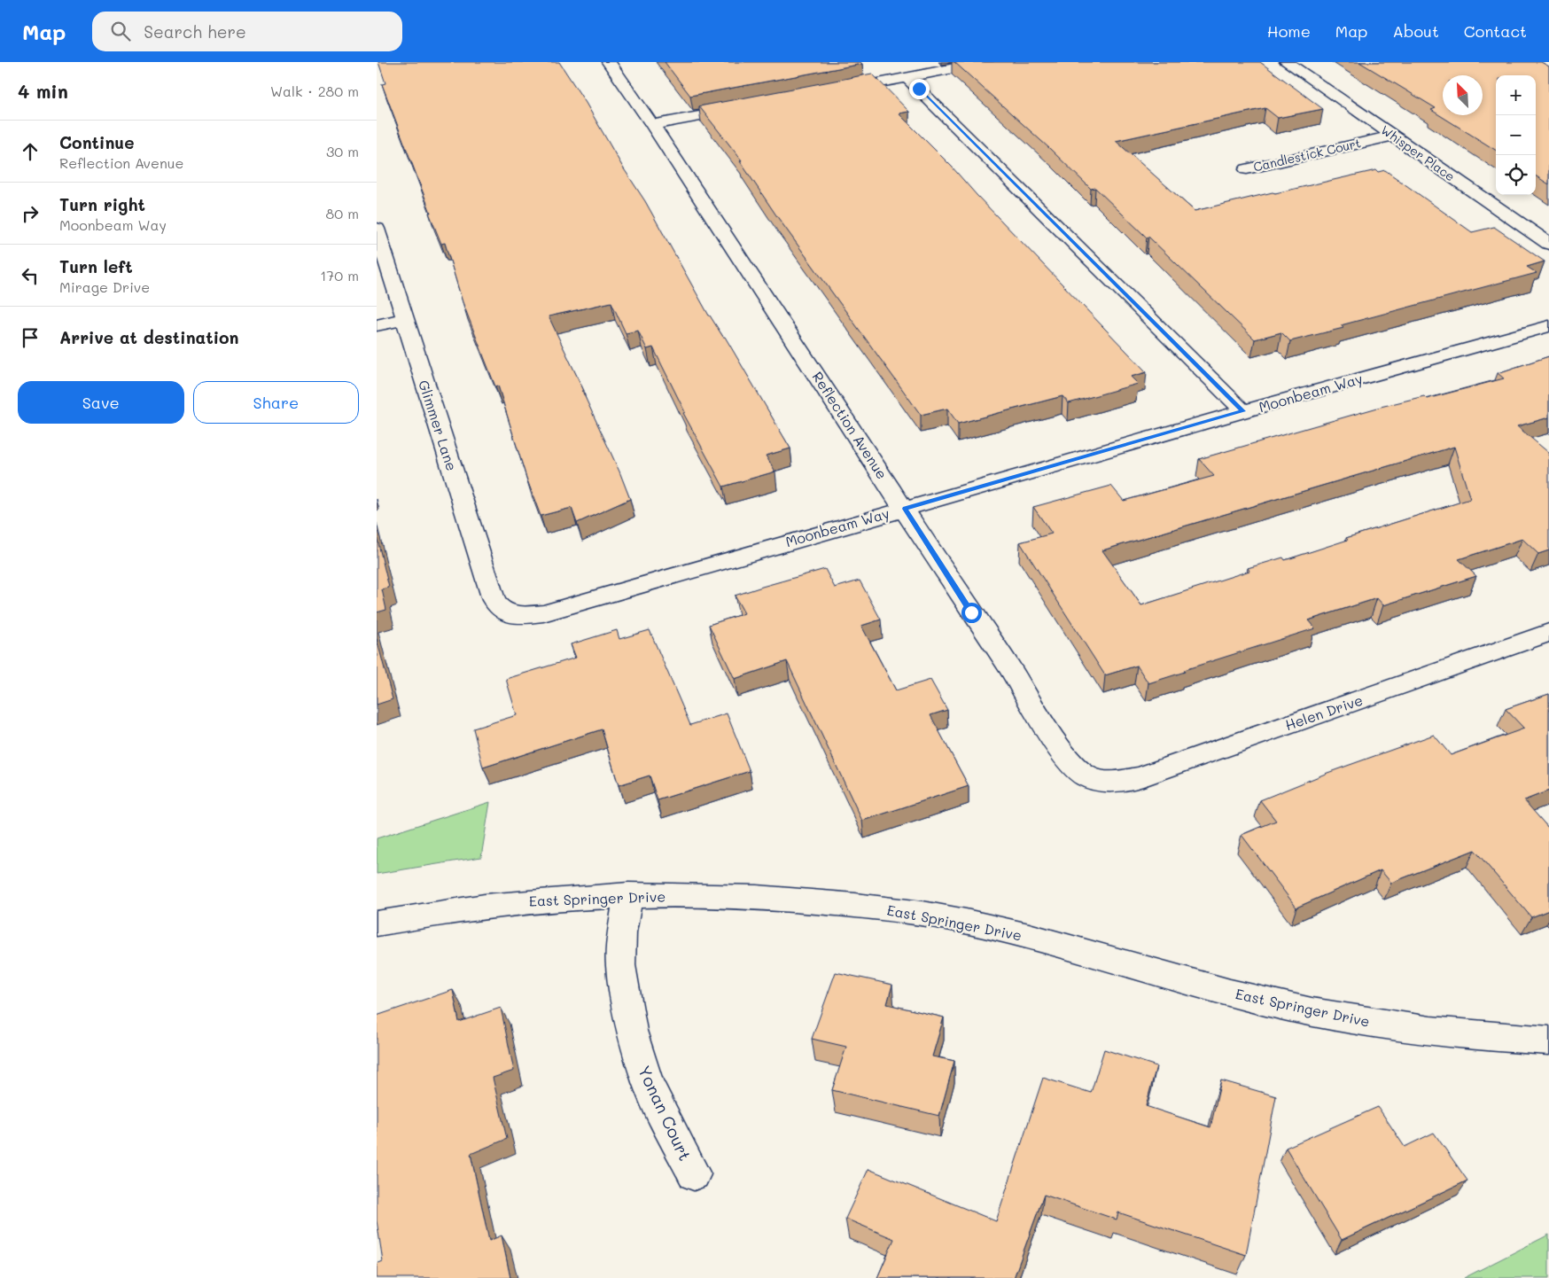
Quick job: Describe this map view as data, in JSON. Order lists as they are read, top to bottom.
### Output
{
  "streets": {
    "street": [
      "Whisper Place",
      "Candlestick Court",
      "Moonbeam Way",
      "Glimmer Lane",
      "Reflection Avenue",
      "Helen Drive",
      "East Springer Drive",
      "Yonan Court"
    ]
  },
  "crossings": [
    ["Whisper Place", "Candlestick Court"],
    ["Moonbeam Way", "Glimmer Lane"],
    ["Moonbeam Way", "Reflection Avenue"],
    ["Reflection Avenue", "Helen Drive"],
    ["East Springer Drive", "Yonan Court"]
  ],
  "north": "top left",
  "page": {
    "header": "Map",
    "search": "Search here",
    "nav": [
      "Home",
      "Map",
      "About",
      "Contact"
    ],
    "heading": ["4 min", "Walk · 280 m"],
    "map_buttons": ["+", "−"],
    "list": [
      ["Continue", "Reflection Avenue", "30 m"],
      ["Turn right", "Moonbeam Way", "80 m"],
      ["Turn left", "Mirage Drive", "170 m"],
      "Arrive at destination"
    ],
    "buttons": ["Save", "Share"]
  }
}
